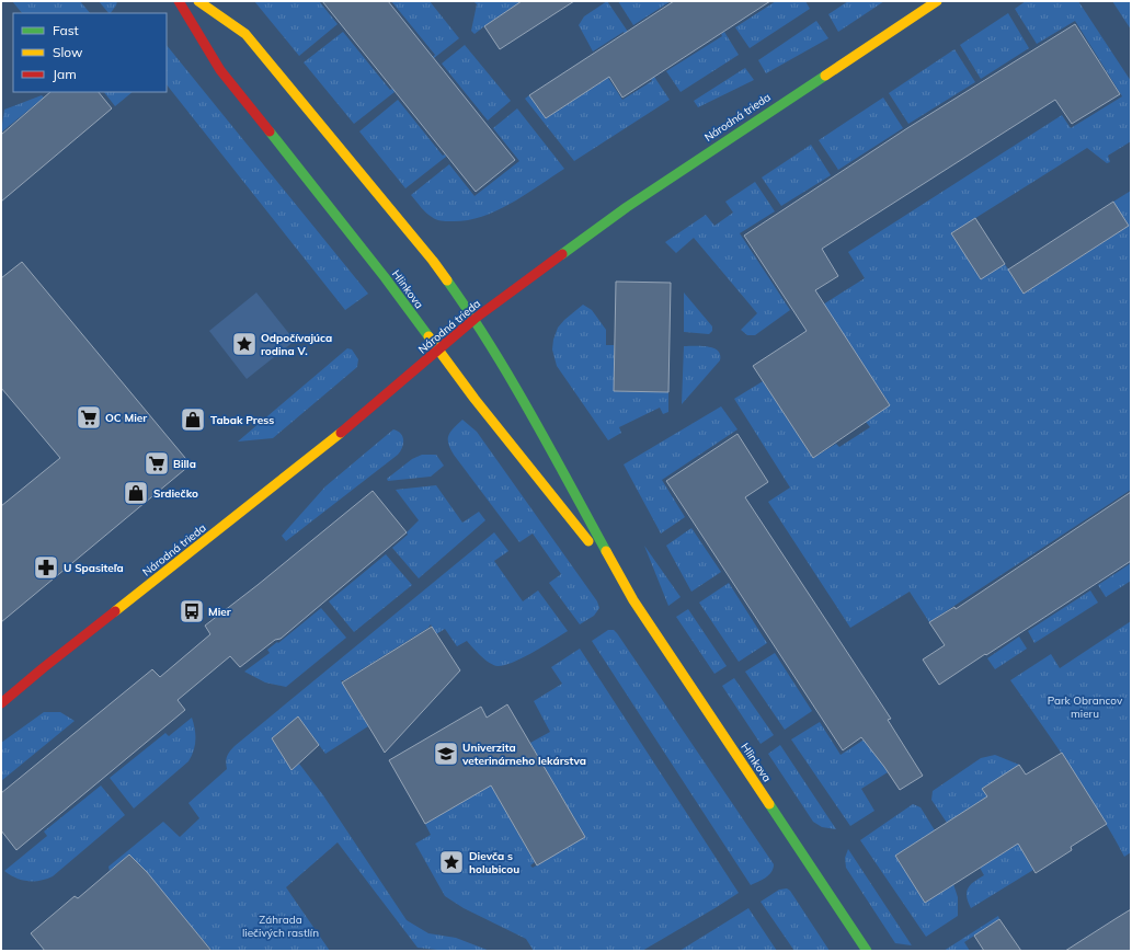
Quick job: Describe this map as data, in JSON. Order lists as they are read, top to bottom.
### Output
{
  "streets": {
    "main road": ["Národná trieda", "Hlinkova"]
  },
  "crossings": [
    ["Národná trieda", "Hlinkova"]
  ],
  "parks": ["Park Obrancov mieru", "Záhrada liečivých rastlín"],
  "places": {
    "place": ["Odpočívajúca rodina V.", "Dievča s holubicou"],
    "supermarket": ["OC Mier", "Billa"],
    "shop": ["Tabak Press", "Srdiečko"],
    "pharmacy": ["U Spasiteľa"],
    "bus stop": ["Mier"],
    "school or university": ["Univerzita veterinárneho lekárstva"]
  },
  "legend": ["Fast", "Slow", "Jam"]
}
